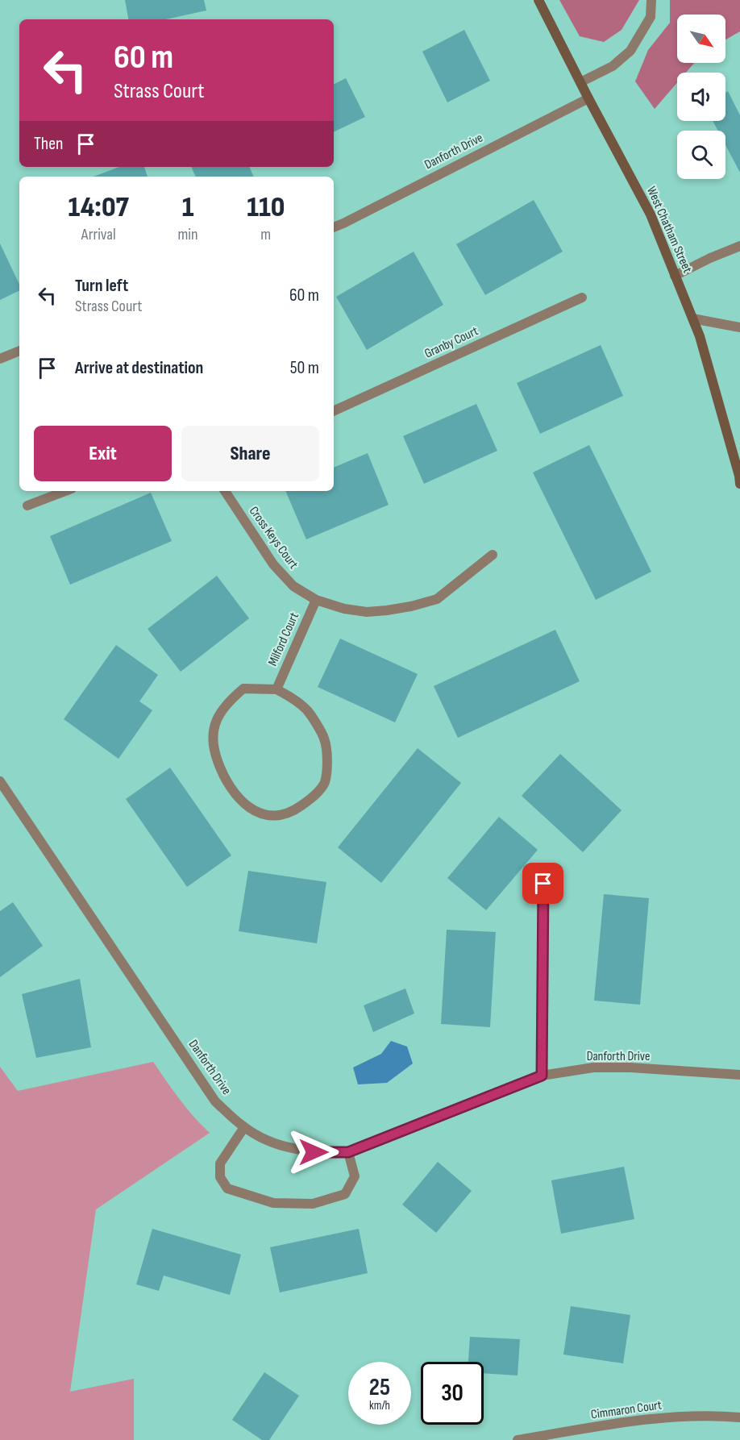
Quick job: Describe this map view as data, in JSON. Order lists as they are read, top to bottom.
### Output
{
  "streets": {
    "street": [
      "Danforth Drive",
      "West Chatham Street",
      "Granby Court",
      "Cross Keys Court",
      "Milford Court",
      "Cimmaron Court"
    ]
  },
  "crossings": [
    ["Danforth Drive", "West Chatham Street"],
    ["Cross Keys Court", "Milford Court"]
  ],
  "north": "bottom right",
  "page": {
    "turn": ["60 m", "Strass Court"],
    "then": "Then",
    "eta": [
      "14:07",
      "Arrival",
      "1",
      "min",
      "110",
      "m"
    ],
    "list": [
      {
        "name": "Turn left",
        "note": "Strass Court",
        "value": "60 m"
      },
      {
        "name": "Arrive at destination",
        "value": "50 m"
      }
    ],
    "buttons": ["Exit", "Share"],
    "speed": "25 km/h",
    "limit": "30"
  }
}
